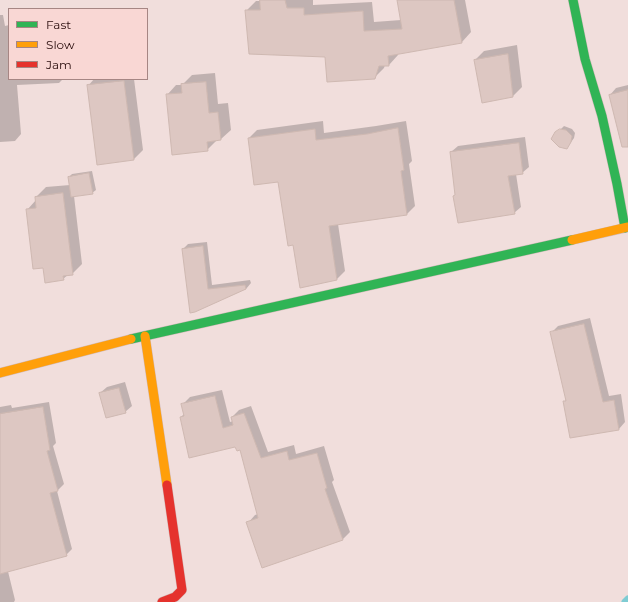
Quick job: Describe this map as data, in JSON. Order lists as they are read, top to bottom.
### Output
{
  "legend": ["Fast", "Slow", "Jam"]
}
